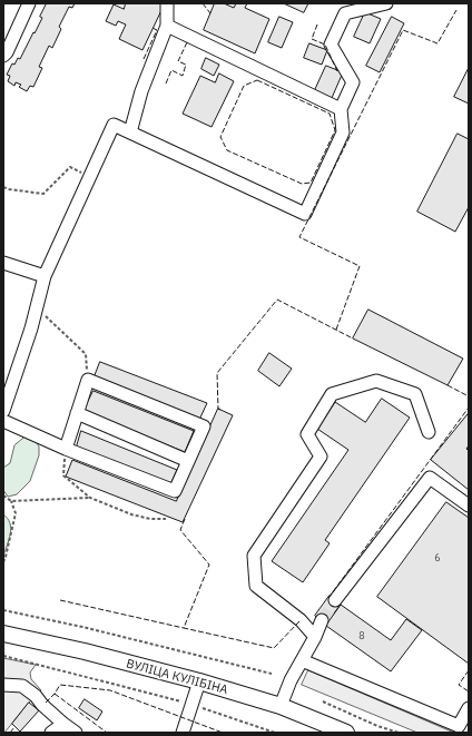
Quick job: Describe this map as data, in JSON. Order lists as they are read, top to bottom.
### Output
{
  "streets": {
    "main road": ["ВУЛІЦА КУЛІБІНА"]
  },
  "house_numbers": ["6", "8"]
}
